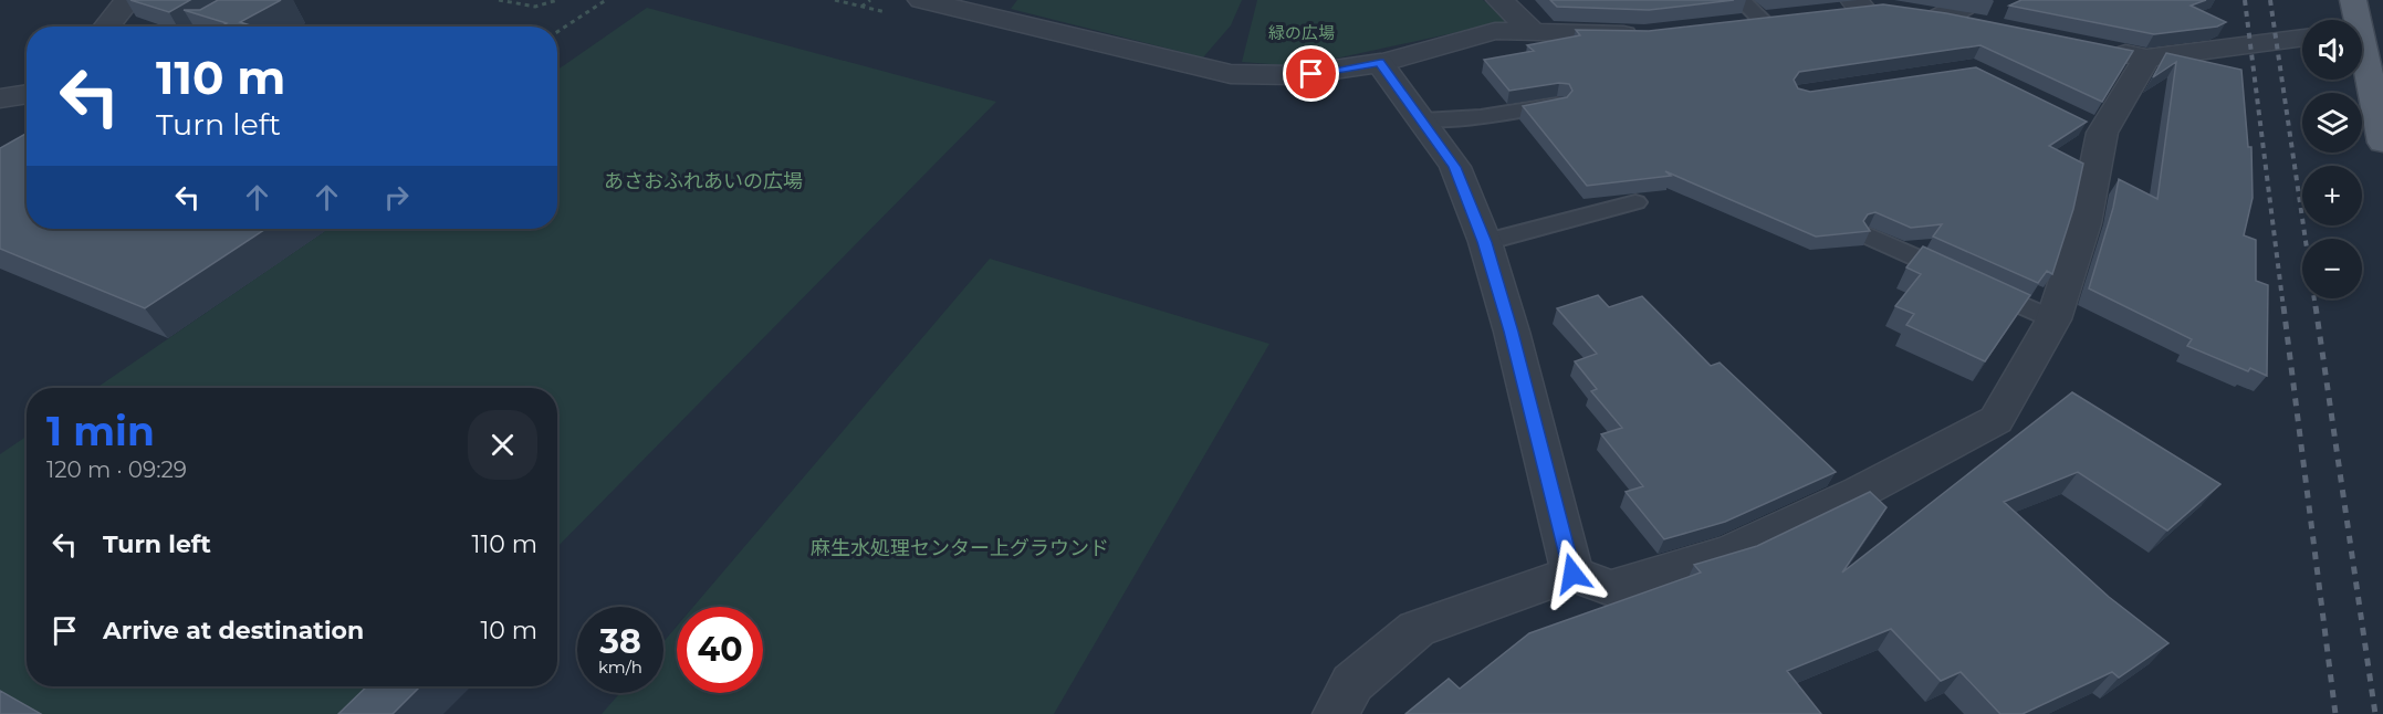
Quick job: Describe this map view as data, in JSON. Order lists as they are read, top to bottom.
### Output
{
  "parks": ["緑の広場", "あさおふれあいの広場", "麻生水処理センター上グラウンド"],
  "page": {
    "map_buttons": ["+", "−"],
    "turn": ["110 m", "Turn left"],
    "heading": ["1 min", "120 m · 09:29"],
    "list": [
      {
        "name": "Turn left",
        "value": "110 m"
      },
      {
        "name": "Arrive at destination",
        "value": "10 m"
      }
    ],
    "speed": "38 km/h",
    "limit": "40"
  }
}
